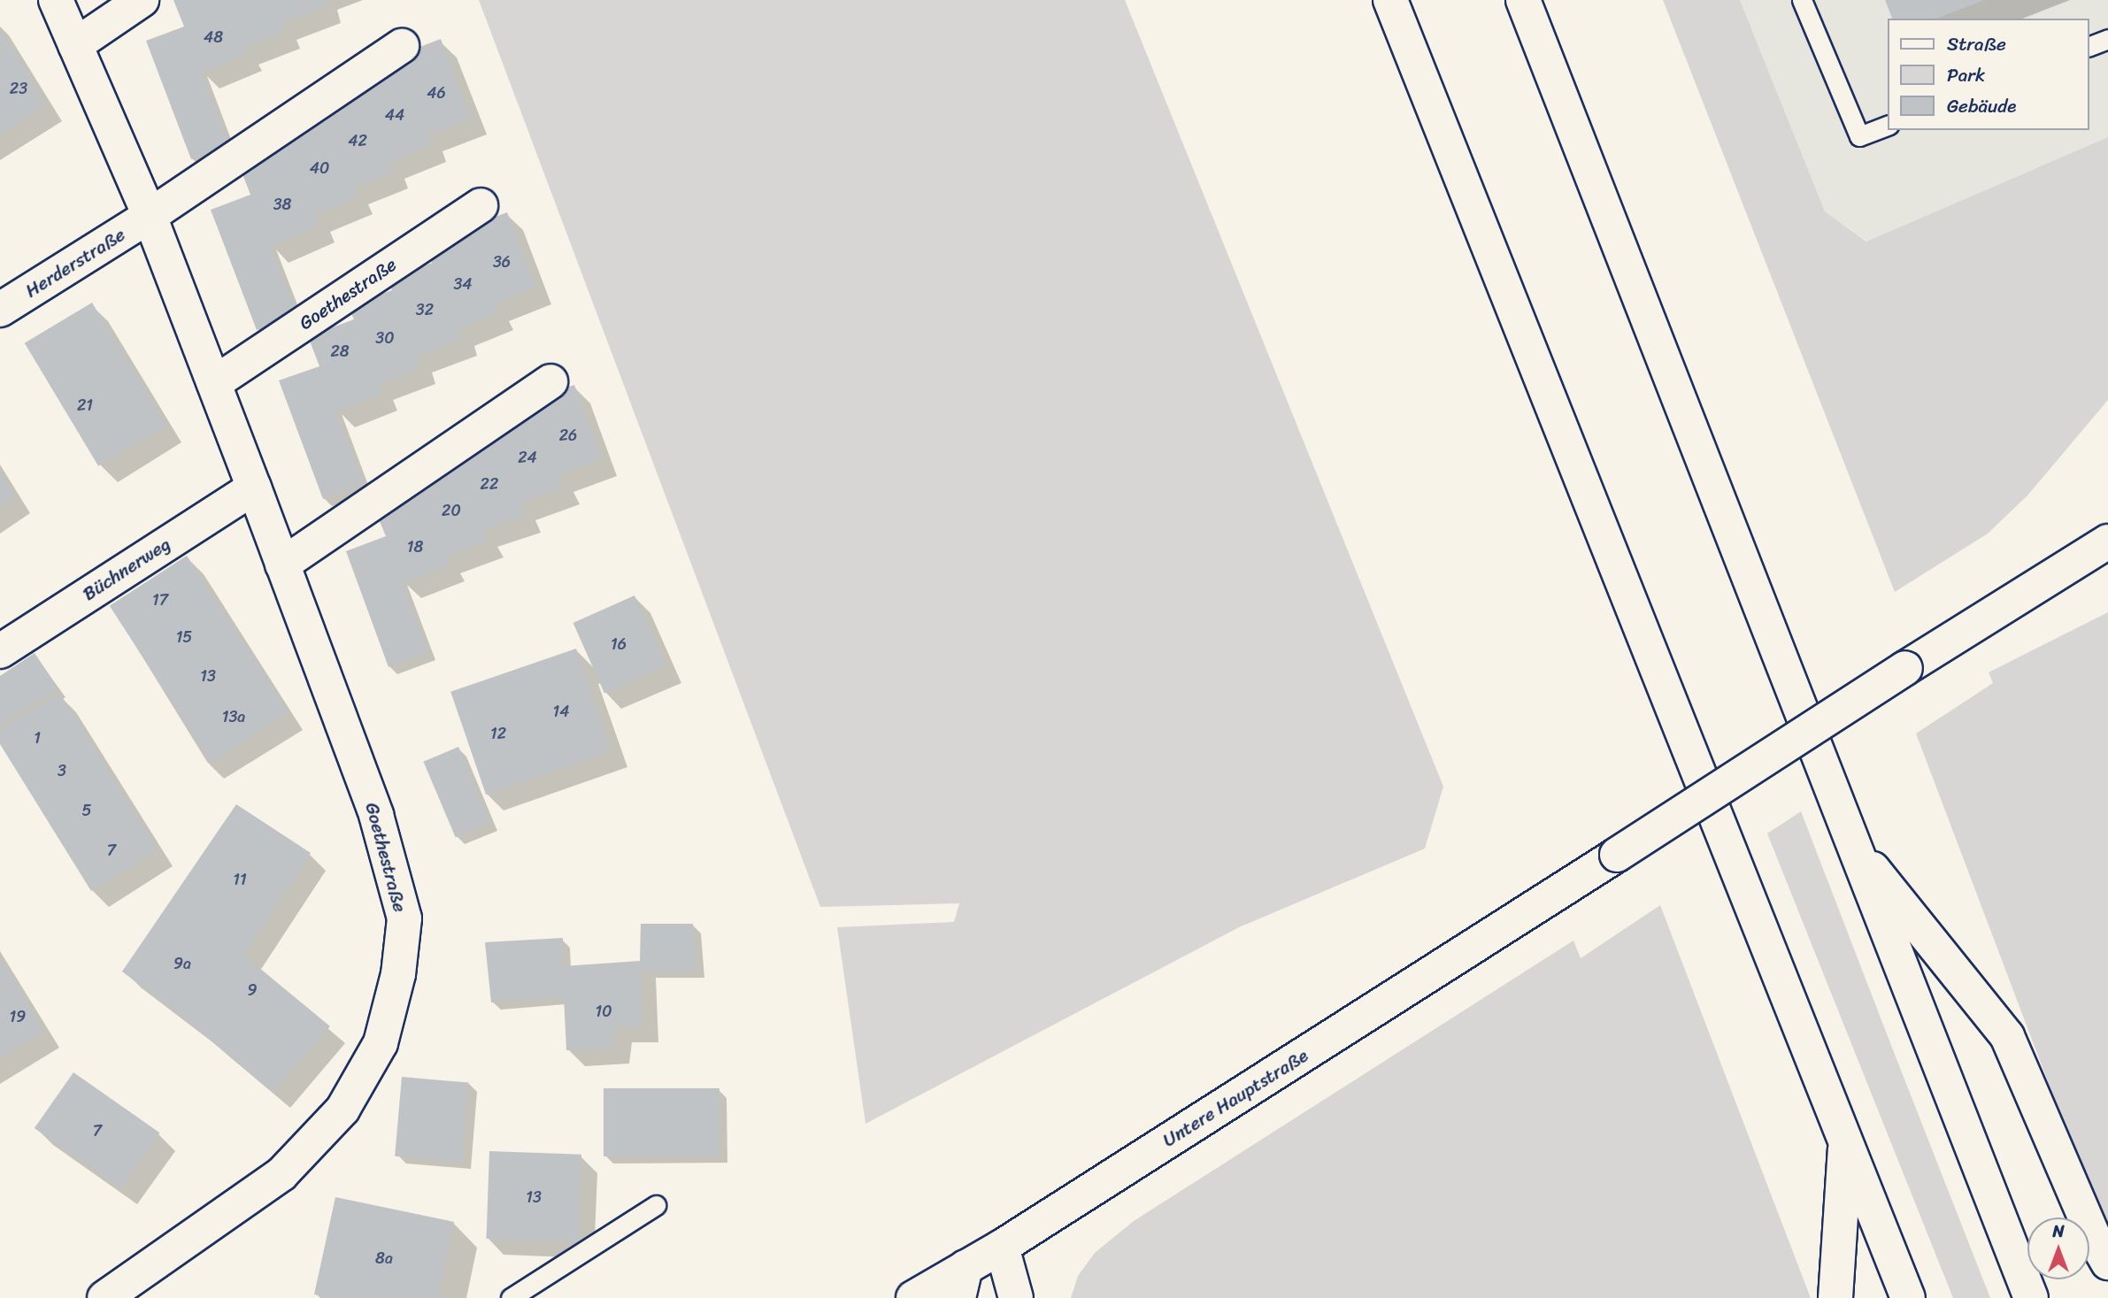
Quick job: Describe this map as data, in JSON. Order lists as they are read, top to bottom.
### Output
{
  "streets": {
    "main road": [
      "Herderstraße",
      "Goethestraße",
      "Büchnerweg",
      "Untere Hauptstraße"
    ]
  },
  "crossings": [
    ["Herderstraße", "Goethestraße"],
    ["Goethestraße", "Büchnerweg"]
  ],
  "house_numbers": [
    "48",
    "23",
    "46",
    "44",
    "42",
    "40",
    "38",
    "36",
    "34",
    "32",
    "30",
    "28",
    "21",
    "26",
    "24",
    "22",
    "20",
    "18",
    "17",
    "15",
    "16",
    "13",
    "14",
    "13a",
    "12",
    "1",
    "3",
    "5",
    "7",
    "11",
    "9a",
    "9",
    "10",
    "19",
    "7",
    "13",
    "8a"
  ],
  "legend": ["Straße", "Park", "Gebäude"],
  "north": "top"
}
